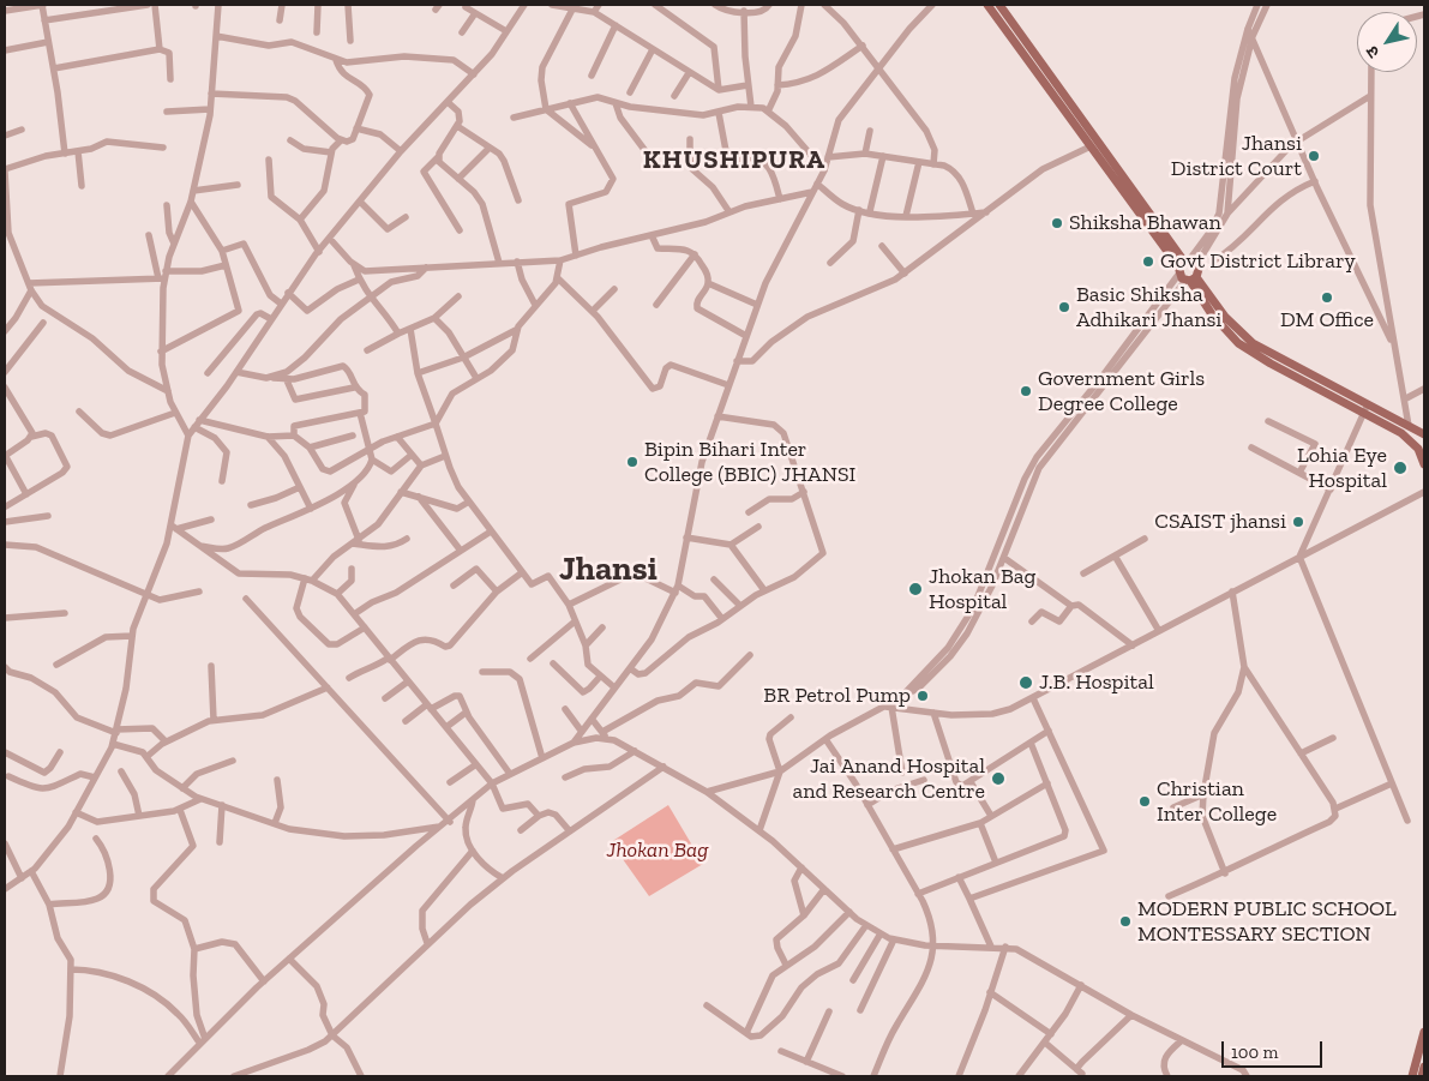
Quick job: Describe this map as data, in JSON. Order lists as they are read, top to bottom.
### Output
{
  "districts": ["KHUSHIPURA", "Jhansi"],
  "parks": ["Jhokan Bag"],
  "places": [
    "Jhansi District Court",
    "Shiksha Bhawan",
    "Govt District Library",
    "DM Office",
    "Basic Shiksha Adhikari Jhansi",
    "Government Girls Degree College",
    "Bipin Bihari Inter College (BBIC) JHANSI",
    "Lohia Eye Hospital",
    "CSAIST jhansi",
    "Jhokan Bag Hospital",
    "J.B. Hospital",
    "BR Petrol Pump",
    "Jai Anand Hospital and Research Centre",
    "Christian Inter College",
    "MODERN PUBLIC SCHOOL MONTESSARY SECTION"
  ],
  "scale_bar": "100 m",
  "north": "bottom left"
}
